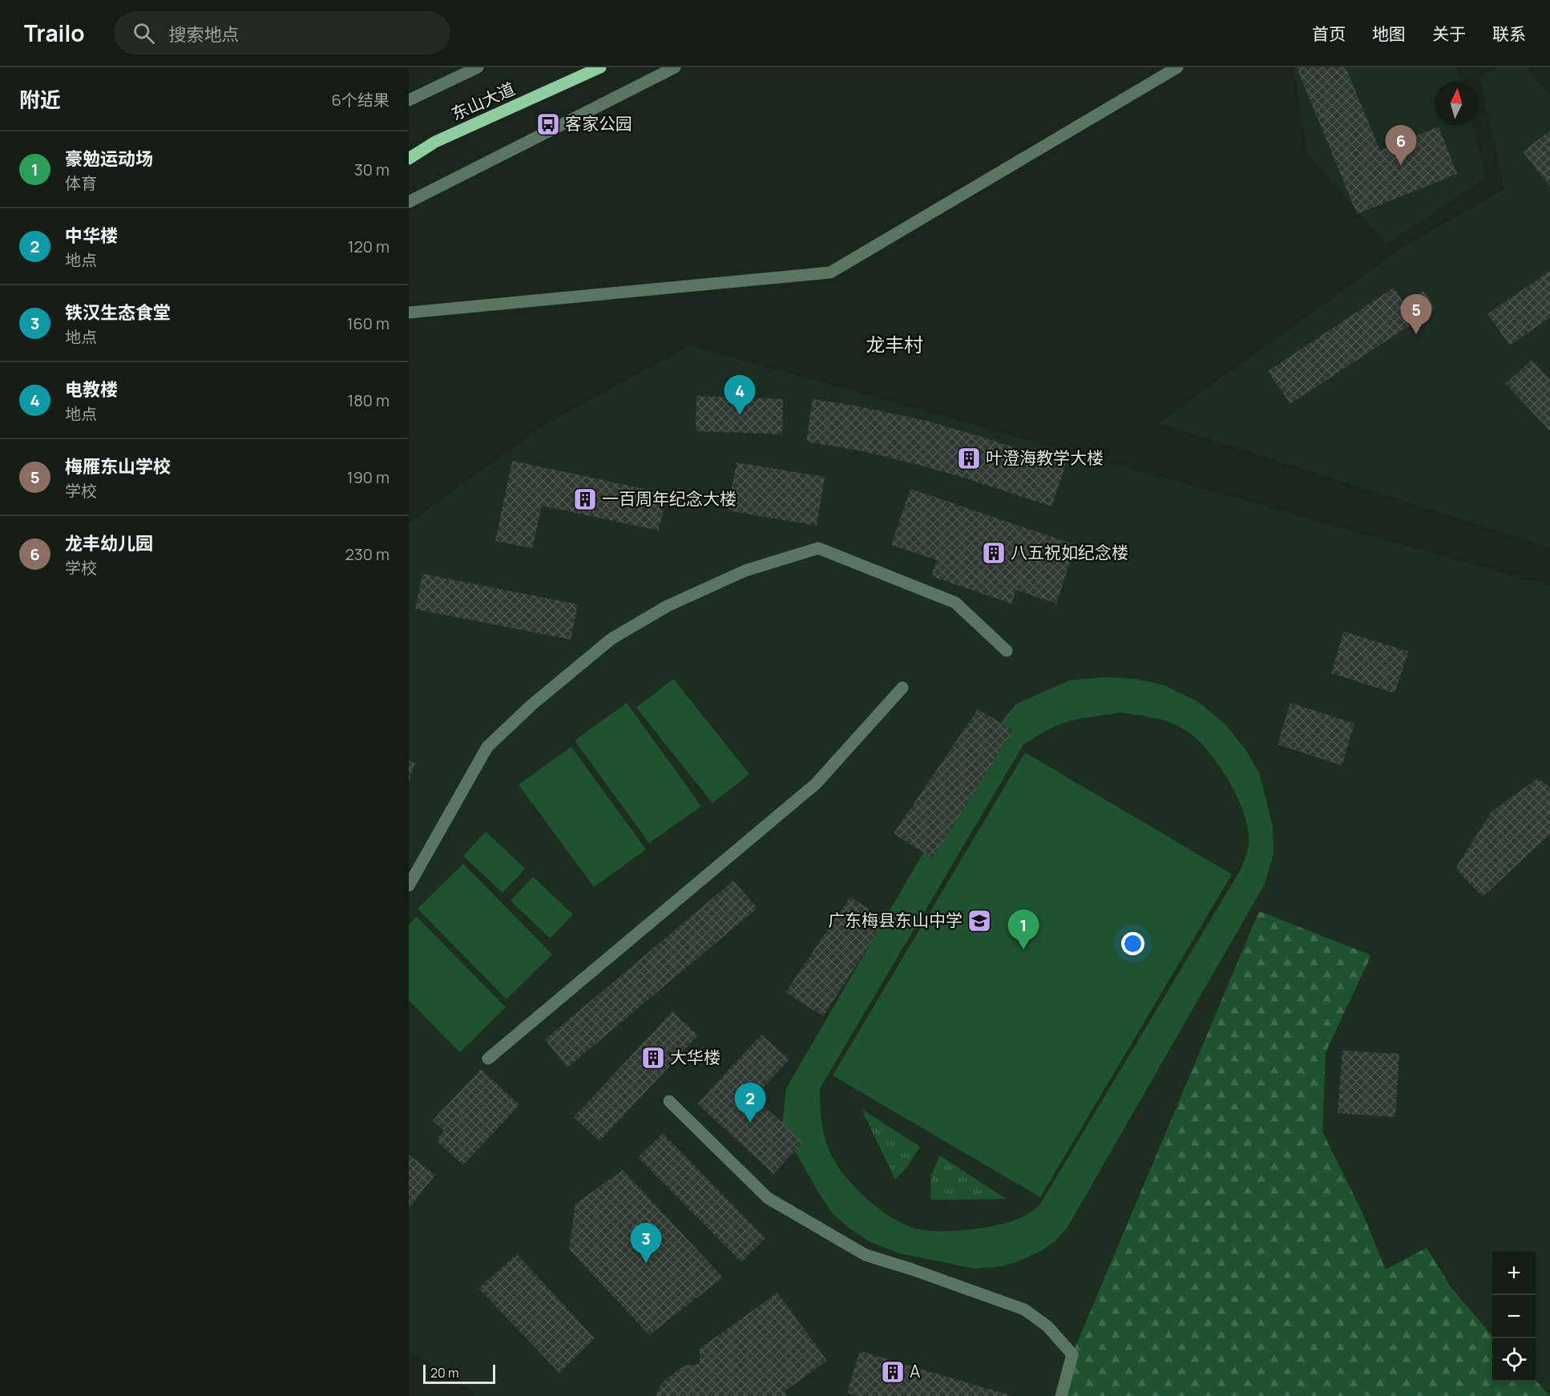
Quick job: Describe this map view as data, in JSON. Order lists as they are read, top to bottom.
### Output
{
  "streets": {
    "main road": ["东山大道"]
  },
  "districts": ["龙丰村"],
  "places": {
    "bus stop": ["客家公园"],
    "building": [
      "叶澄海教学大楼",
      "一百周年纪念大楼",
      "八五祝如纪念楼",
      "大华楼",
      "A"
    ],
    "school or university": ["广东梅县东山中学"]
  },
  "scale_bar": "20 m",
  "north": "top",
  "page": {
    "header": "Trailo",
    "search": "搜索地点",
    "nav": [
      "首页",
      "地图",
      "关于",
      "联系"
    ],
    "heading": ["附近", "6个结果"],
    "pins": [
      "6",
      "5",
      "4",
      "1",
      "2",
      "3"
    ],
    "list": [
      {
        "mark": "1",
        "name": "豪勉运动场",
        "note": "体育",
        "value": "30 m"
      },
      {
        "mark": "2",
        "name": "中华楼",
        "note": "地点",
        "value": "120 m"
      },
      {
        "mark": "3",
        "name": "铁汉生态食堂",
        "note": "地点",
        "value": "160 m"
      },
      {
        "mark": "4",
        "name": "电教楼",
        "note": "地点",
        "value": "180 m"
      },
      {
        "mark": "5",
        "name": "梅雁东山学校",
        "note": "学校",
        "value": "190 m"
      },
      {
        "mark": "6",
        "name": "龙丰幼儿园",
        "note": "学校",
        "value": "230 m"
      }
    ],
    "map_buttons": ["+", "−"],
    "scale": "20 m"
  }
}
